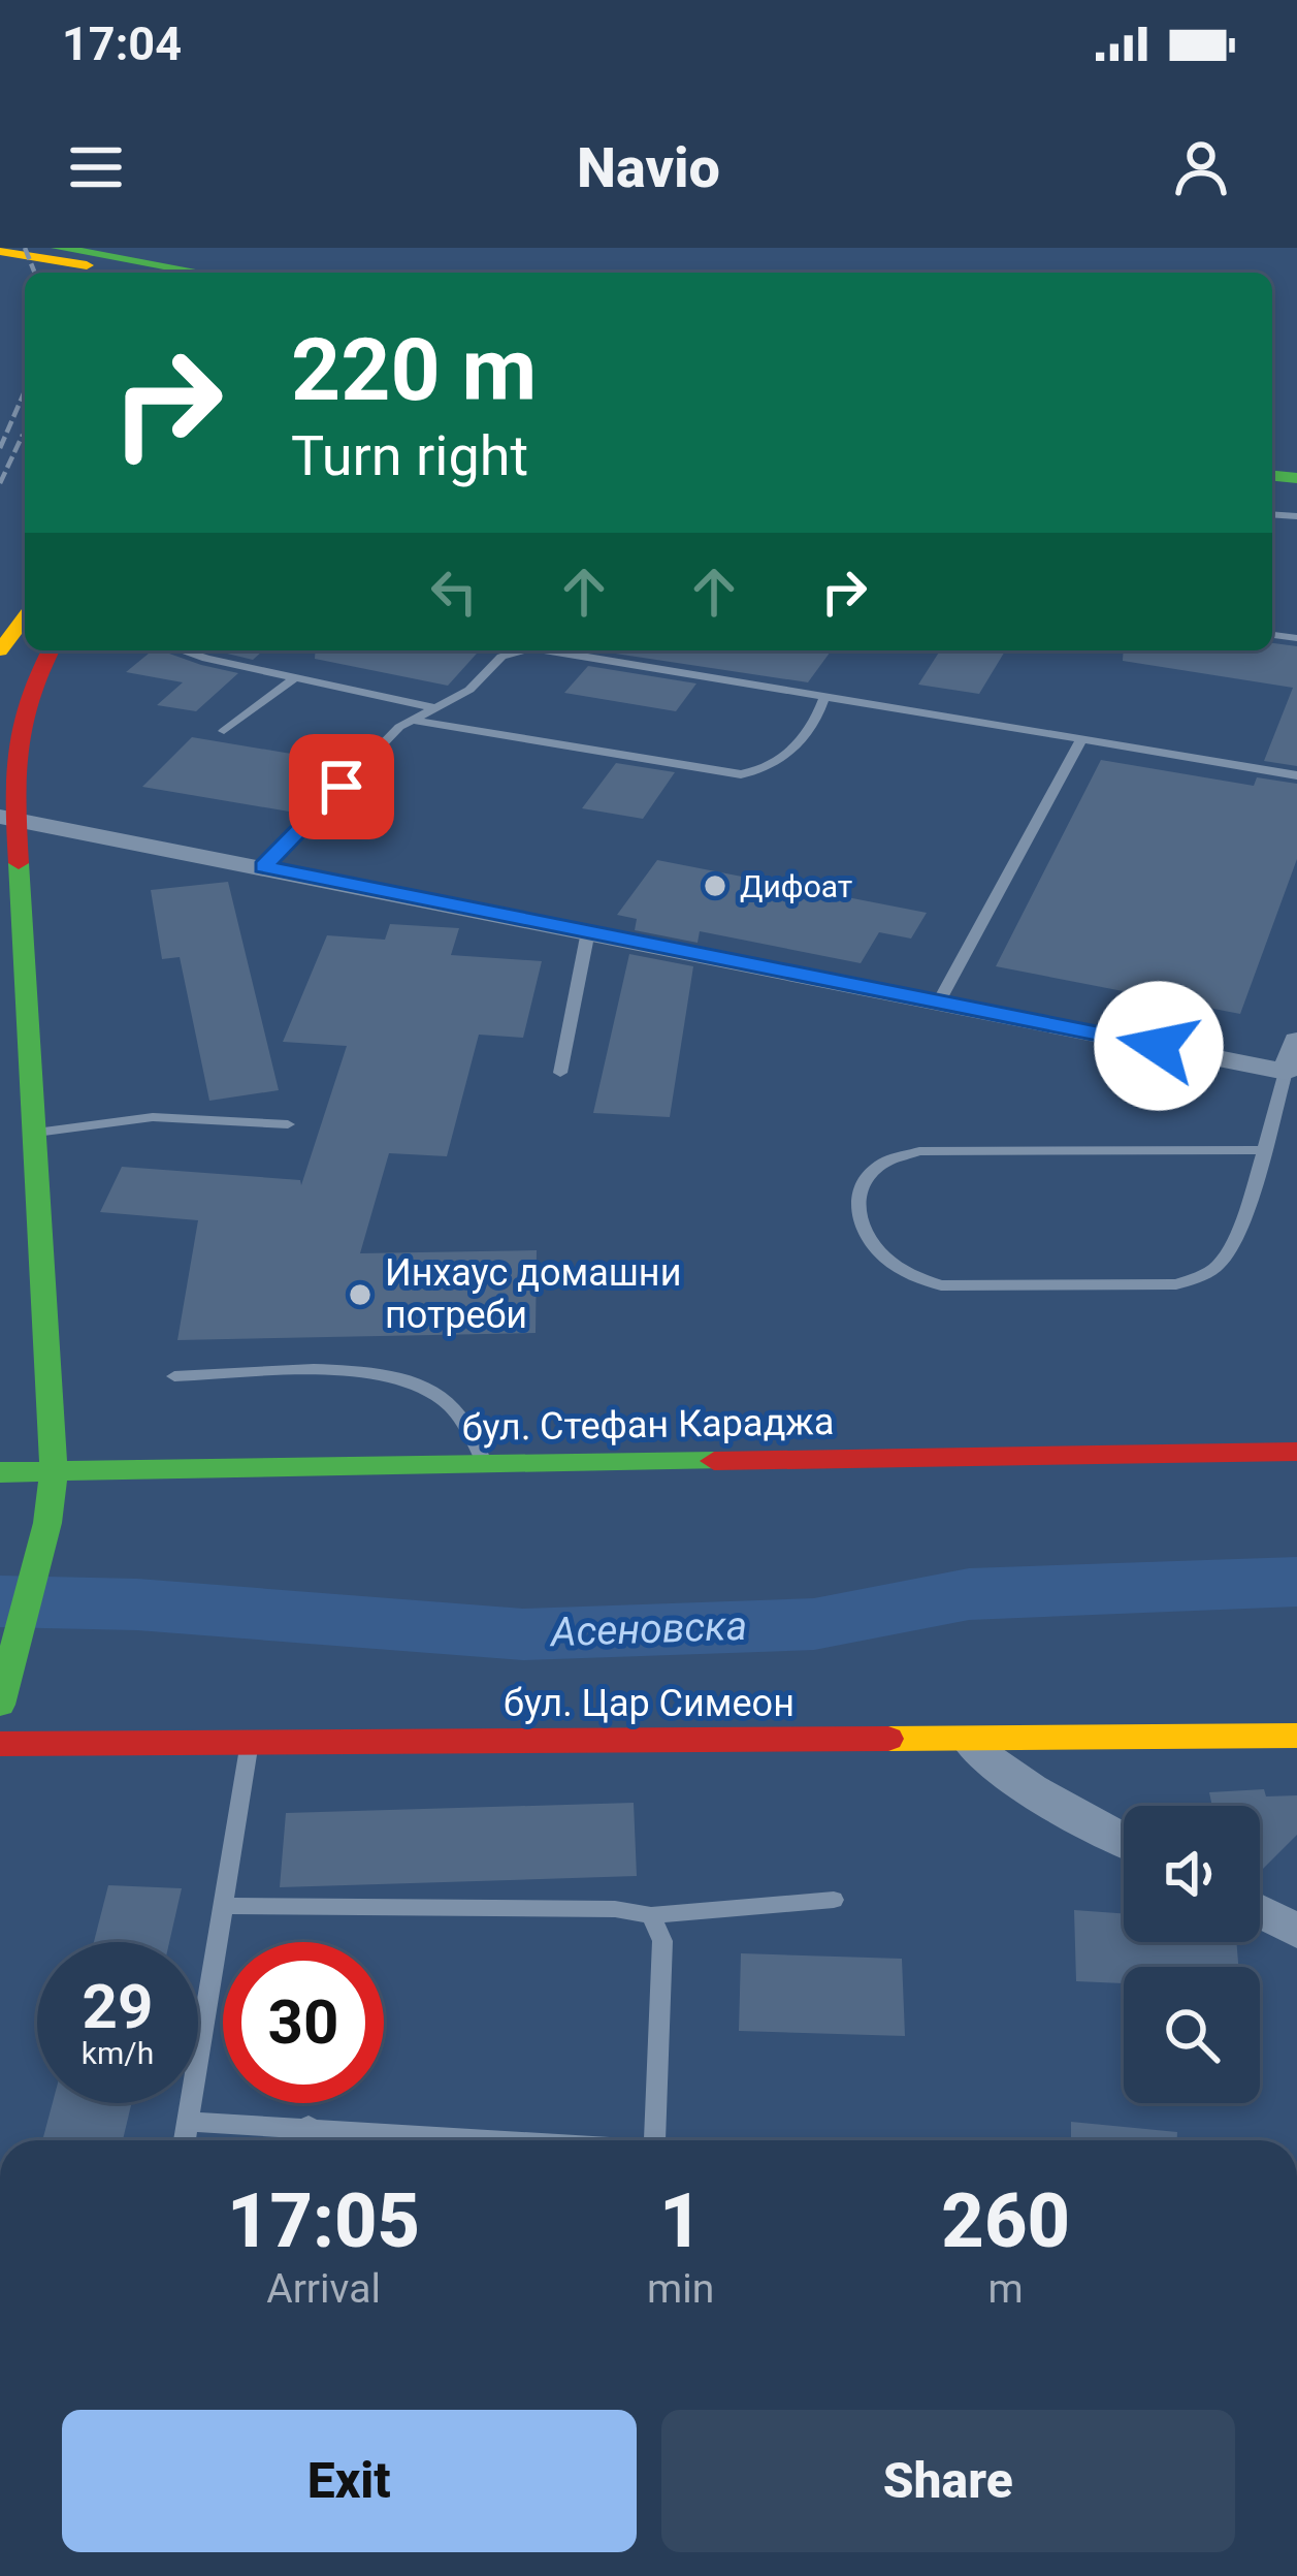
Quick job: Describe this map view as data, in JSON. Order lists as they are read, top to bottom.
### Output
{
  "streets": {
    "main road": ["бул. Стефан Караджа", "бул. Цар Симеон"]
  },
  "water": ["Асеновска"],
  "places": ["Дифоат", "Инхаус домашни потреби"],
  "page": {
    "status": "17:04",
    "header": "Navio",
    "turn": ["220 m", "Turn right"],
    "speed": "29 km/h",
    "limit": "30",
    "eta": [
      "17:05",
      "Arrival",
      "1",
      "min",
      "260",
      "m"
    ],
    "buttons": ["Exit", "Share"]
  }
}
